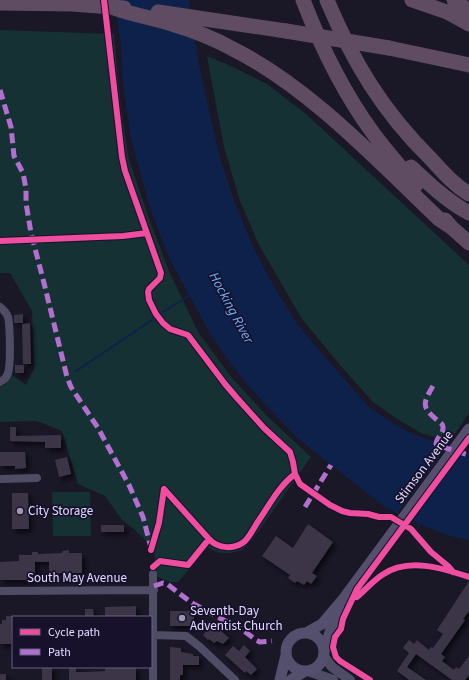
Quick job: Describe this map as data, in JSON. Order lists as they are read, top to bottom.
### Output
{
  "streets": {
    "main road": ["Stimson Avenue"],
    "street": ["South May Avenue"]
  },
  "water": ["Hocking River"],
  "places": ["City Storage", "Seventh-Day Adventist Church"],
  "legend": ["Cycle path", "Path"]
}
